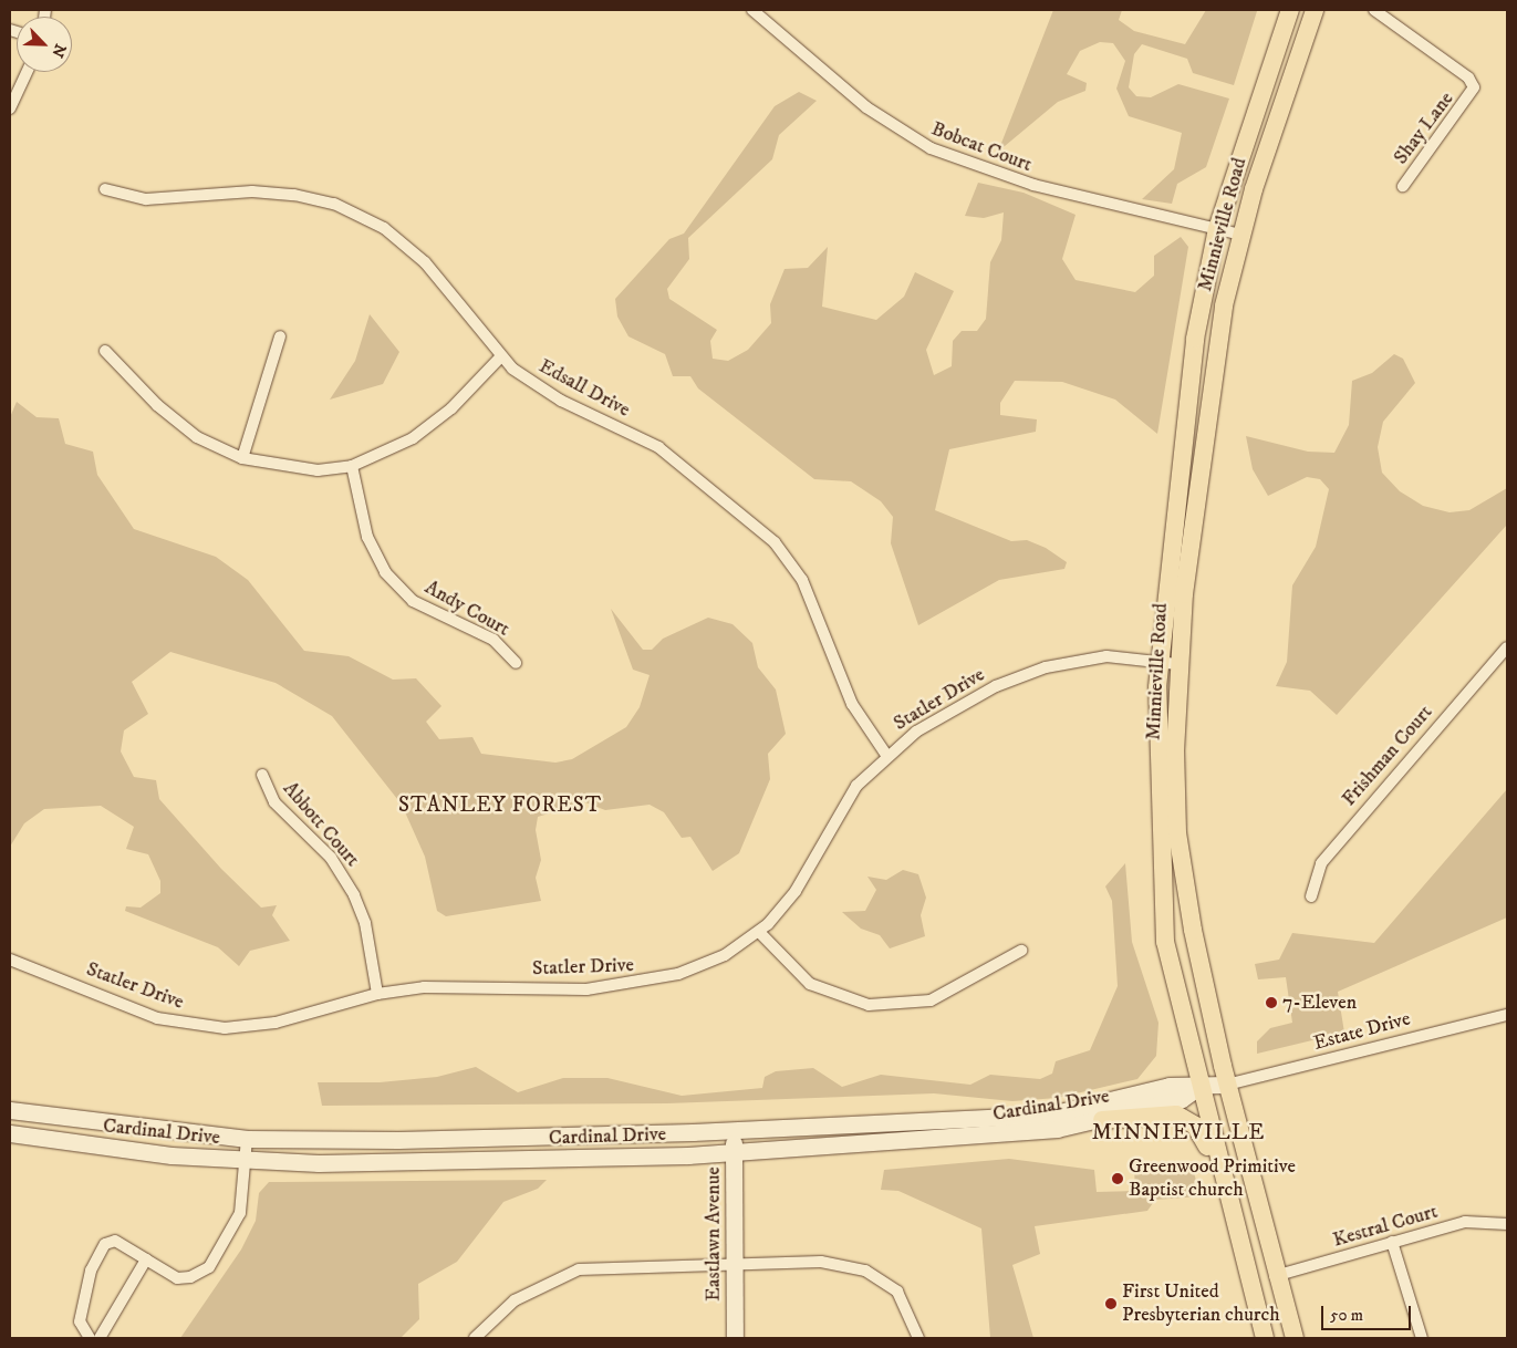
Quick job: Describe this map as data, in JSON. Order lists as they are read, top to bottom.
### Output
{
  "streets": {
    "main road": ["Minnieville Road", "Cardinal Drive", "Eastlawn Avenue"],
    "street": [
      "Shay Lane",
      "Bobcat Court",
      "Edsall Drive",
      "Andy Court",
      "Statler Drive",
      "Frishman Court",
      "Abbott Court",
      "Estate Drive",
      "Kestral Court"
    ]
  },
  "crossings": [
    ["Bobcat Court", "Minnieville Road"],
    ["Minnieville Road", "Statler Drive"],
    ["Minnieville Road", "Estate Drive"],
    ["Minnieville Road", "Cardinal Drive"],
    ["Minnieville Road", "Kestral Court"],
    ["Edsall Drive", "Statler Drive"],
    ["Statler Drive", "Abbott Court"],
    ["Estate Drive", "Cardinal Drive"],
    ["Cardinal Drive", "Eastlawn Avenue"]
  ],
  "districts": ["STANLEY FOREST", "MINNIEVILLE"],
  "places": ["7-Eleven", "Greenwood Primitive Baptist church", "First United Presbyterian church"],
  "scale_bar": "50 m",
  "north": "bottom right"
}
